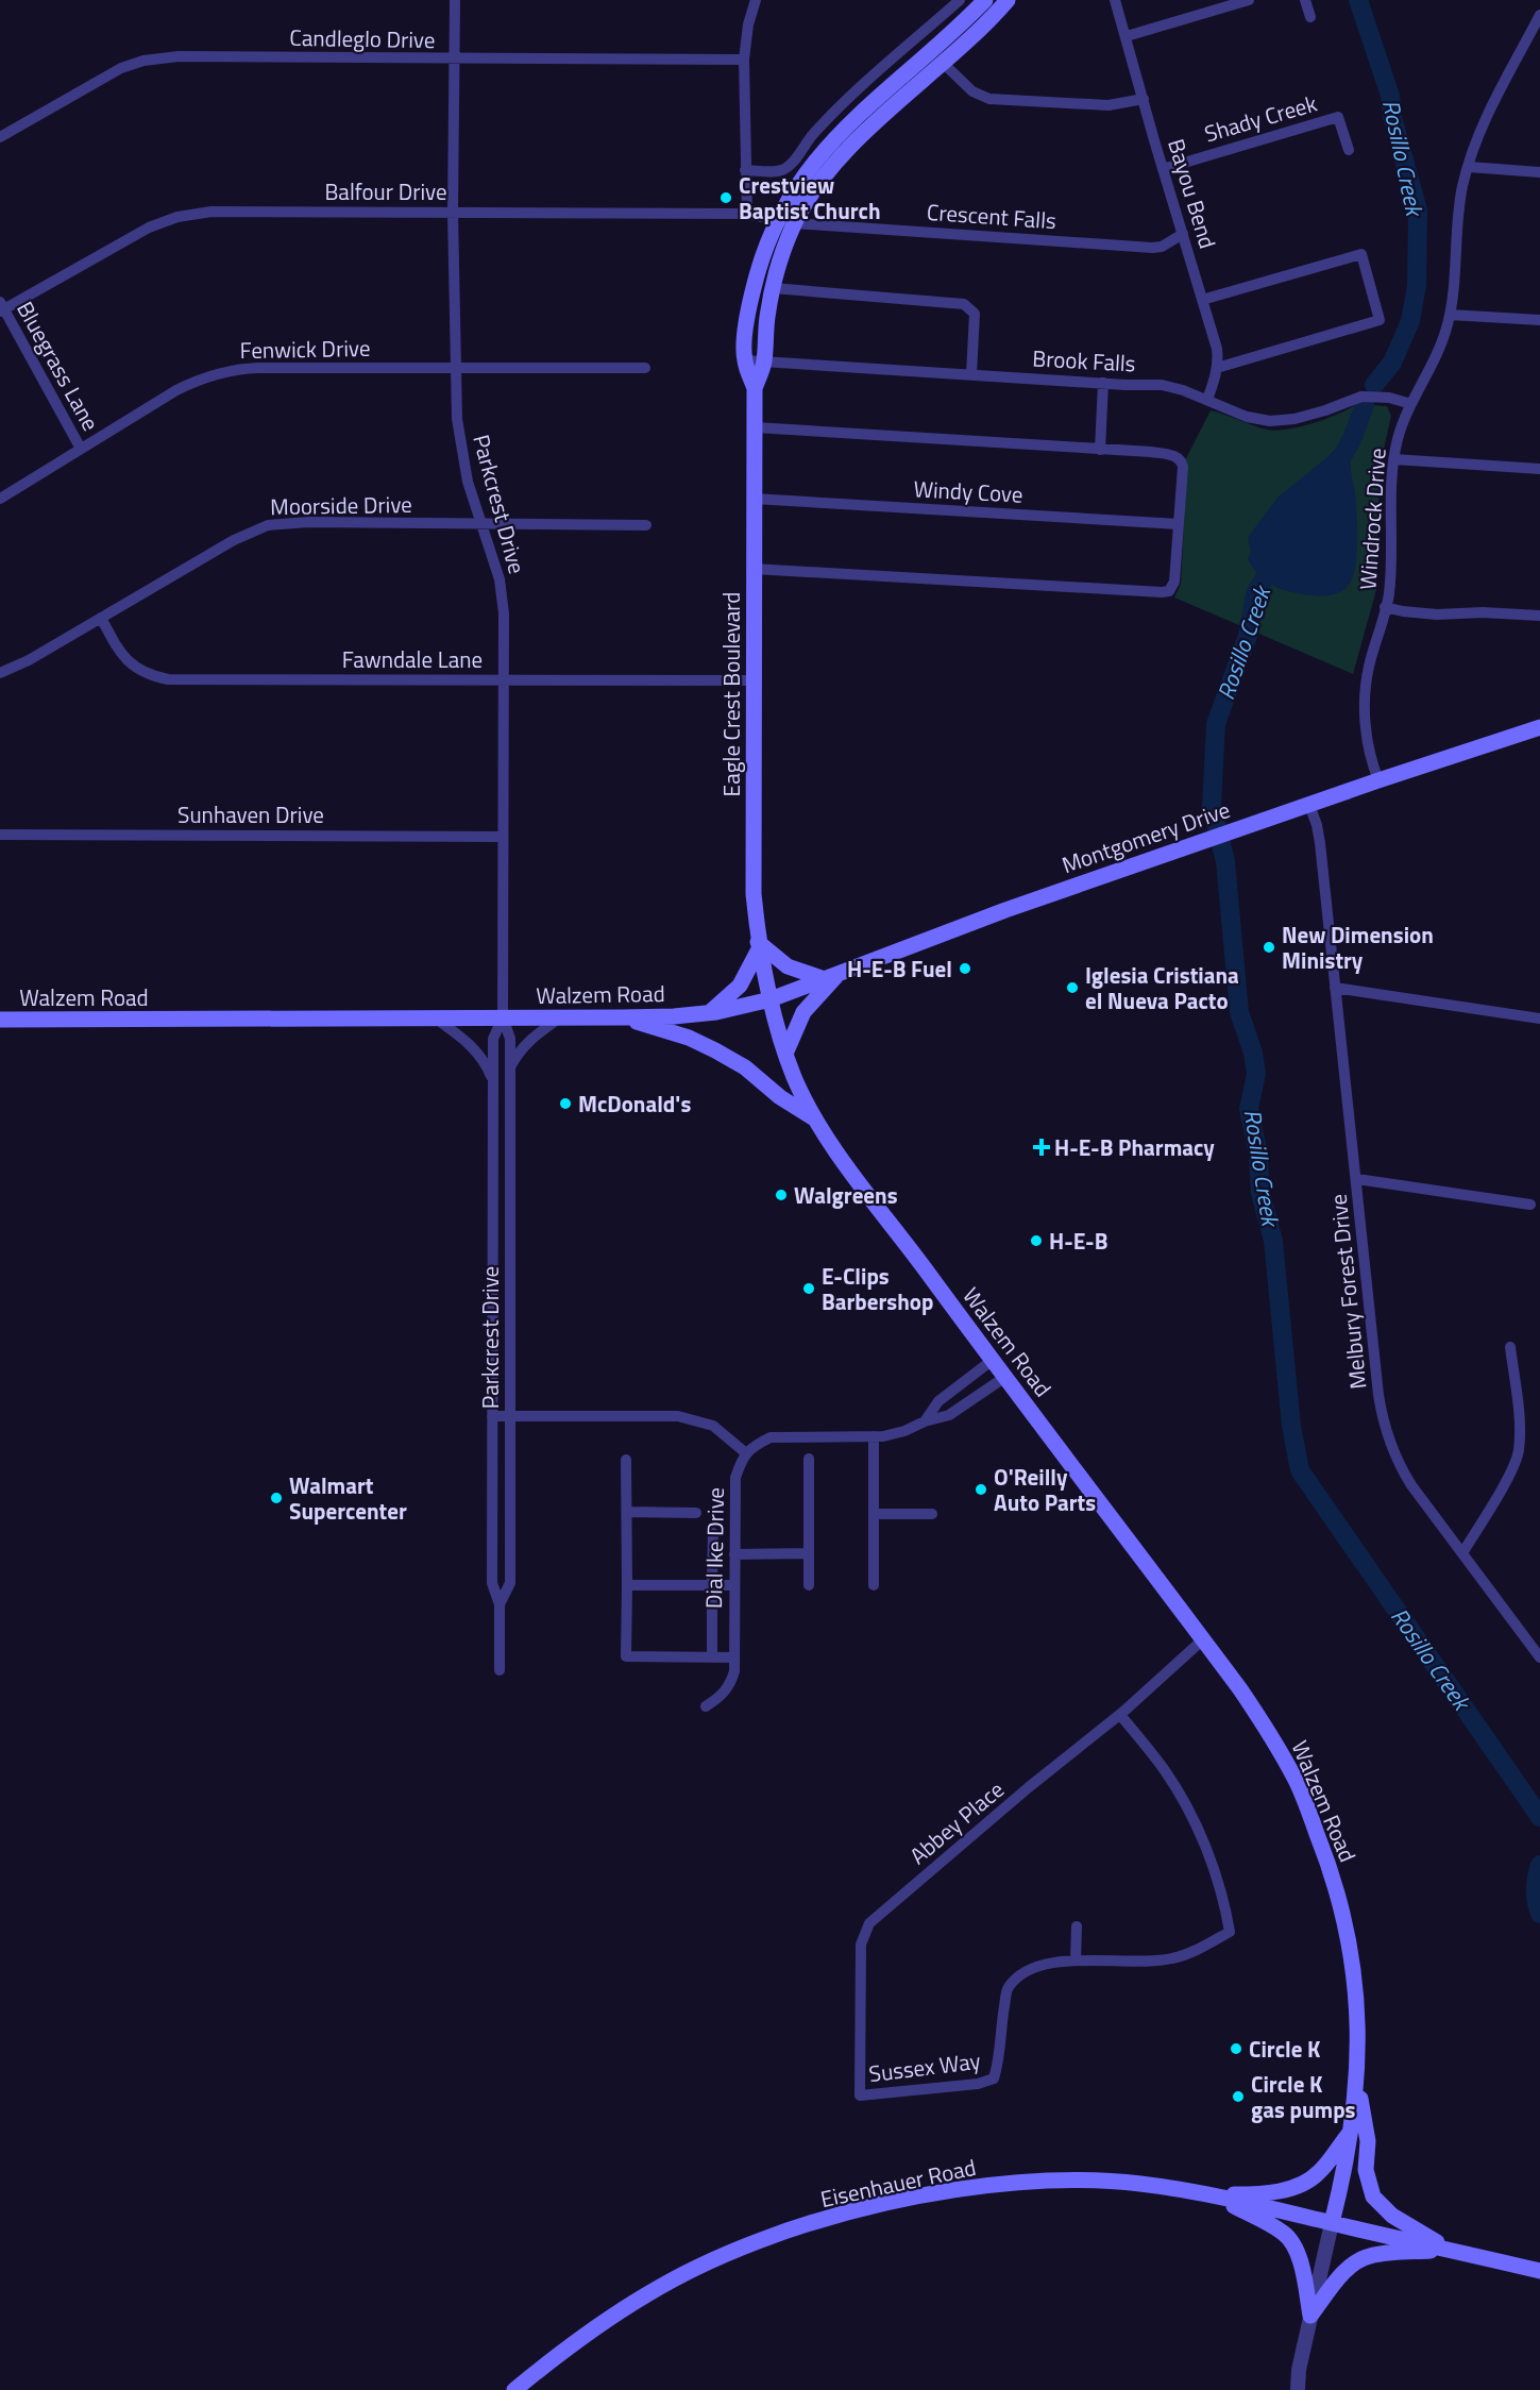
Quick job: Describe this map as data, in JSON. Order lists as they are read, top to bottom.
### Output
{
  "streets": {
    "main road": [
      "Eagle Crest Boulevard",
      "Montgomery Drive",
      "Walzem Road",
      "Eisenhauer Road"
    ],
    "street": [
      "Candleglo Drive",
      "Shady Creek",
      "Balfour Drive",
      "Bayou Bend",
      "Crescent Falls",
      "Fenwick Drive",
      "Brook Falls",
      "Bluegrass Lane",
      "Windy Cove",
      "Parkcrest Drive",
      "Moorside Drive",
      "Windrock Drive",
      "Fawndale Lane",
      "Sunhaven Drive",
      "Melbury Forest Drive",
      "Dial Ike Drive",
      "Abbey Place",
      "Sussex Way"
    ]
  },
  "crossings": [
    ["Candleglo Drive", "Parkcrest Drive"],
    ["Shady Creek", "Bayou Bend"],
    ["Balfour Drive", "Crescent Falls"],
    ["Balfour Drive", "Bluegrass Lane"],
    ["Balfour Drive", "Parkcrest Drive"],
    ["Balfour Drive", "Eagle Crest Boulevard"],
    ["Bayou Bend", "Crescent Falls"],
    ["Bayou Bend", "Brook Falls"],
    ["Crescent Falls", "Eagle Crest Boulevard"],
    ["Fenwick Drive", "Bluegrass Lane"],
    ["Fenwick Drive", "Parkcrest Drive"],
    ["Brook Falls", "Windrock Drive"],
    ["Brook Falls", "Eagle Crest Boulevard"],
    ["Windy Cove", "Eagle Crest Boulevard"],
    ["Parkcrest Drive", "Moorside Drive"],
    ["Parkcrest Drive", "Fawndale Lane"],
    ["Parkcrest Drive", "Sunhaven Drive"],
    ["Parkcrest Drive", "Walzem Road"],
    ["Moorside Drive", "Fawndale Lane"],
    ["Windrock Drive", "Montgomery Drive"],
    ["Fawndale Lane", "Eagle Crest Boulevard"],
    ["Eagle Crest Boulevard", "Montgomery Drive"],
    ["Eagle Crest Boulevard", "Walzem Road"],
    ["Montgomery Drive", "Walzem Road"],
    ["Montgomery Drive", "Melbury Forest Drive"],
    ["Walzem Road", "Abbey Place"],
    ["Walzem Road", "Eisenhauer Road"],
    ["Abbey Place", "Sussex Way"]
  ],
  "water": ["Rosillo Creek"],
  "places": {
    "other": [
      "Crestview Baptist Church",
      "New Dimension Ministry",
      "H-E-B Fuel",
      "Iglesia Cristiana el Nueva Pacto",
      "McDonald's",
      "Walgreens",
      "H-E-B",
      "E-Clips Barbershop",
      "O'Reilly Auto Parts",
      "Walmart Supercenter",
      "Circle K",
      "Circle K gas pumps"
    ],
    "health": ["H-E-B Pharmacy"]
  }
}
